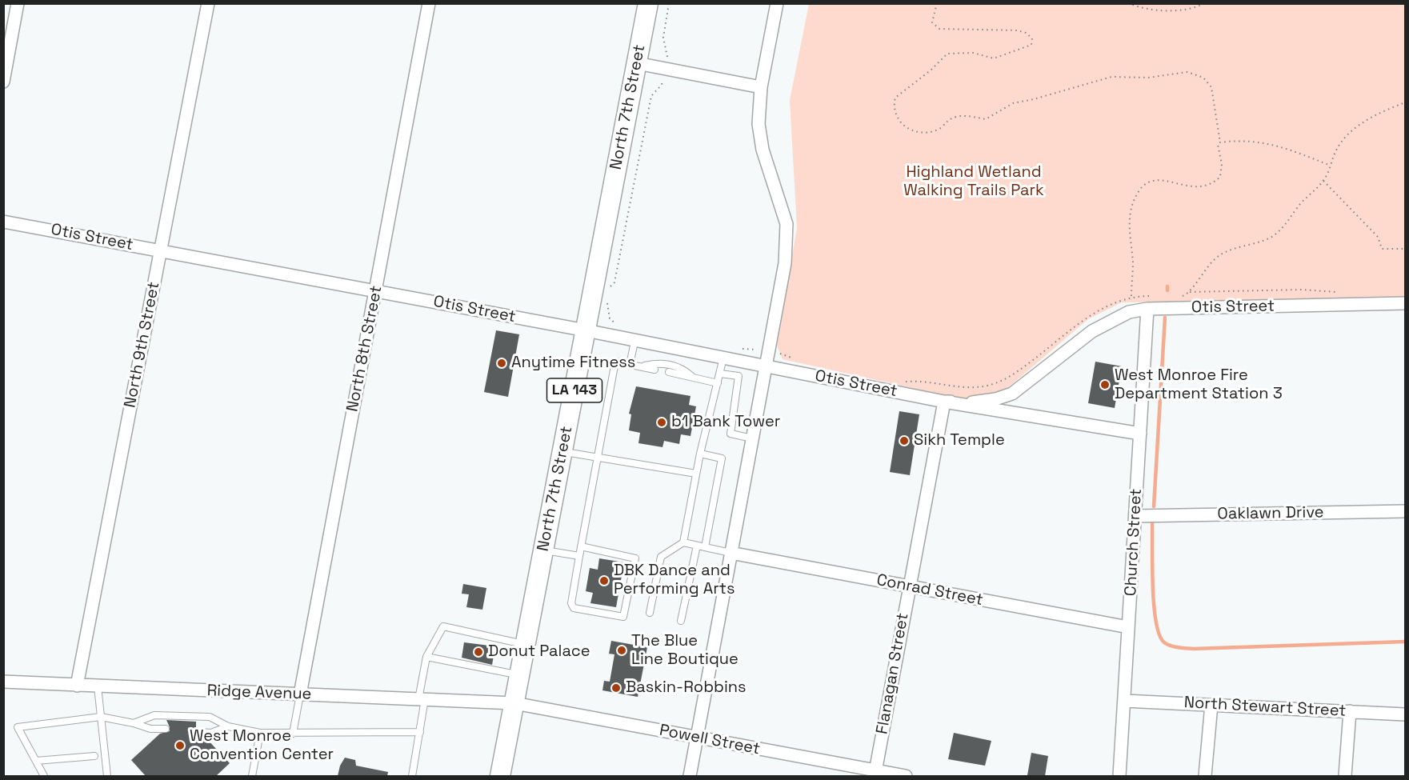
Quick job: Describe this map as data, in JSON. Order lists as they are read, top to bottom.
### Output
{
  "streets": {
    "main road": ["North 7th Street", "LA 143"],
    "street": [
      "Otis Street",
      "North 9th Street",
      "North 8th Street",
      "Oaklawn Drive",
      "Church Street",
      "Conrad Street",
      "Flanagan Street",
      "Ridge Avenue",
      "North Stewart Street",
      "Powell Street"
    ]
  },
  "crossings": [
    ["North 7th Street", "Otis Street"],
    ["North 7th Street", "Ridge Avenue"],
    ["North 7th Street", "Powell Street"],
    ["Otis Street", "North 9th Street"],
    ["Otis Street", "North 8th Street"],
    ["Otis Street", "Church Street"],
    ["Otis Street", "Flanagan Street"],
    ["North 9th Street", "Ridge Avenue"],
    ["North 8th Street", "Ridge Avenue"],
    ["Oaklawn Drive", "Church Street"],
    ["Church Street", "Conrad Street"],
    ["Church Street", "North Stewart Street"],
    ["Conrad Street", "Flanagan Street"],
    ["Flanagan Street", "Powell Street"],
    ["Ridge Avenue", "Powell Street"]
  ],
  "parks": ["Highland Wetland Walking Trails Park"],
  "places": [
    "Anytime Fitness",
    "West Monroe Fire Department Station 3",
    "b1 Bank Tower",
    "Sikh Temple",
    "DBK Dance and Performing Arts",
    "The Blue Line Boutique",
    "Donut Palace",
    "Baskin-Robbins",
    "West Monroe Convention Center"
  ]
}
